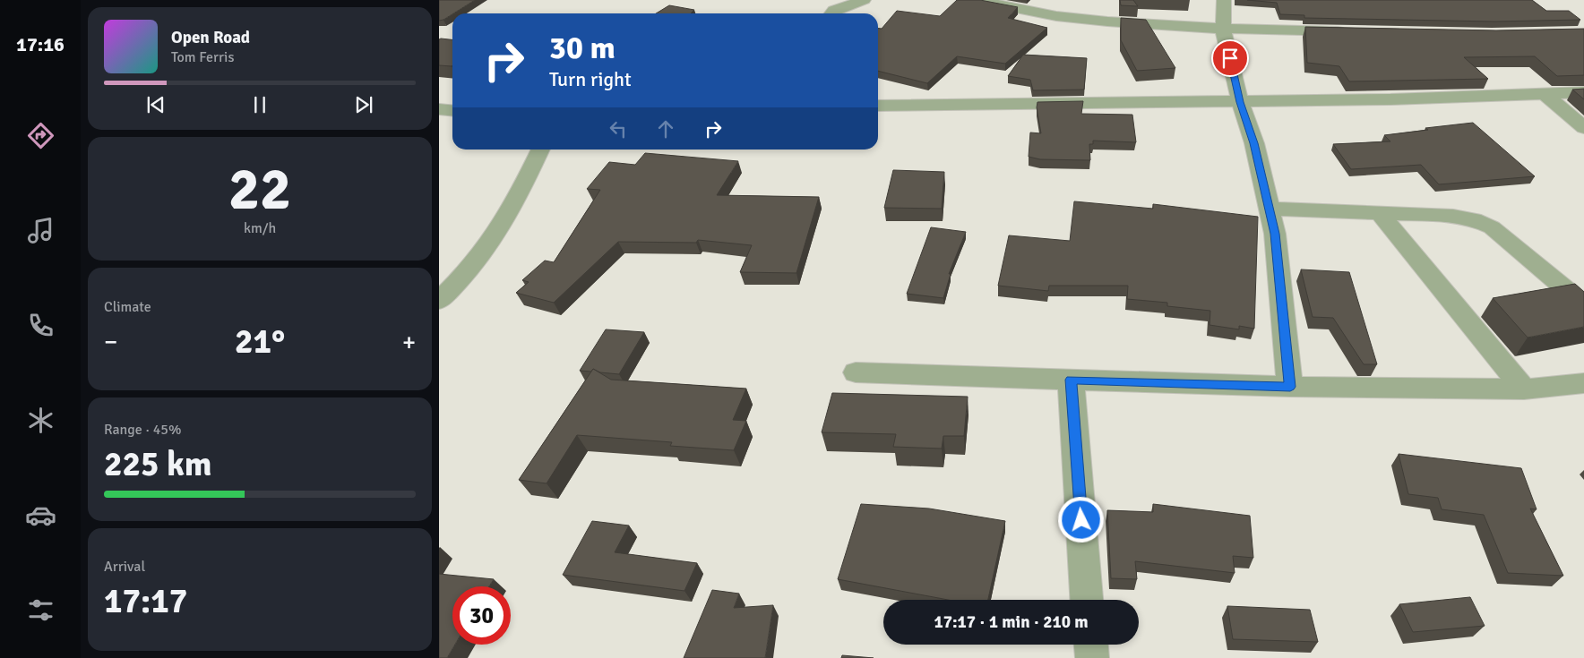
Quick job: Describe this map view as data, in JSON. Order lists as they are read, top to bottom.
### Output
{
  "page": {
    "tabs": "17:16",
    "turn": ["30 m", "Turn right"],
    "song": ["Open Road", "Tom Ferris"],
    "tile": [
      ["22", "km/h"],
      "Climate",
      ["Range · 45%", "225 km"],
      ["Arrival", "17:17"]
    ],
    "heat": ["−", "21°", "+"],
    "limit": "30",
    "trip": "17:17 · 1 min · 210 m"
  }
}
